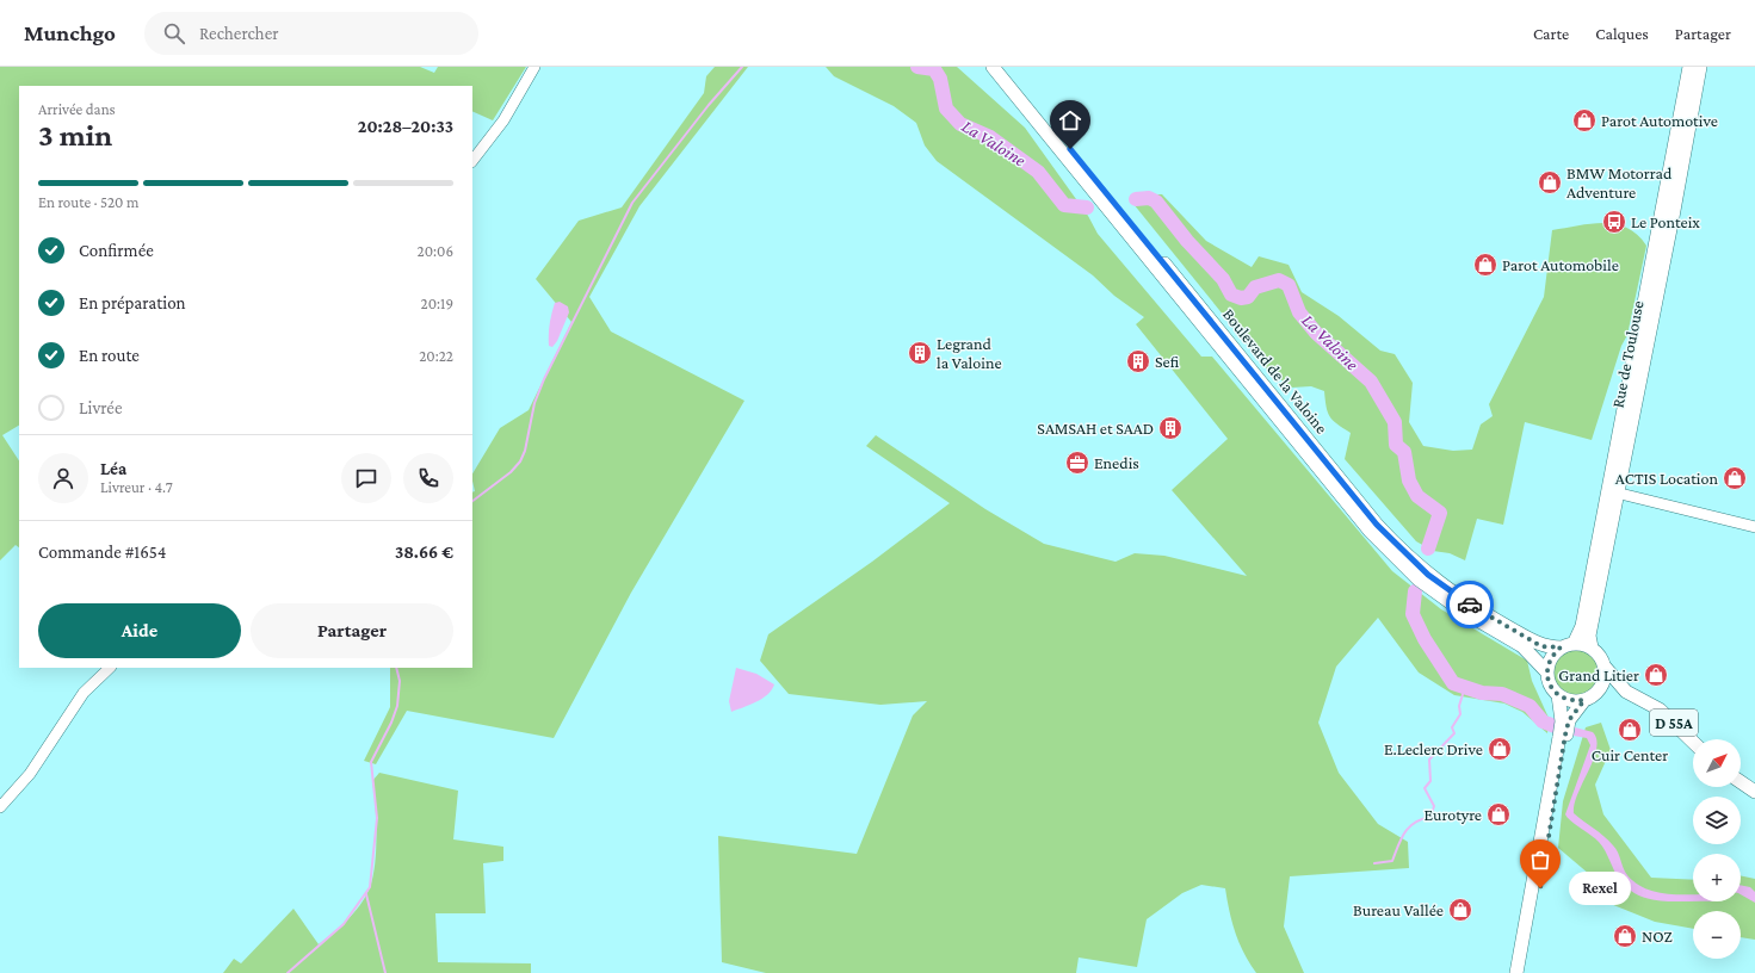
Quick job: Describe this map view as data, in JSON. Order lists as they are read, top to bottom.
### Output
{
  "streets": {
    "main road": ["Rue de Toulouse", "Boulevard de la Valoine", "D 55A"]
  },
  "crossings": [
    ["Rue de Toulouse", "Boulevard de la Valoine"],
    ["Rue de Toulouse", "D 55A"],
    ["Boulevard de la Valoine", "D 55A"]
  ],
  "water": ["La Valoine"],
  "places": {
    "shop": [
      "Parot Automotive",
      "BMW Motorrad Adventure",
      "Parot Automobile",
      "ACTIS Location",
      "Grand Litier",
      "Cuir Center",
      "E.Leclerc Drive",
      "Eurotyre",
      "Bureau Vallée",
      "NOZ"
    ],
    "bus stop": ["Le Ponteix"],
    "building": ["Legrand la Valoine", "Sefi", "SAMSAH et SAAD"],
    "office": ["Enedis"],
    "other": ["Rexel"]
  },
  "north": "top right",
  "page": {
    "header": "Munchgo",
    "search": "Rechercher",
    "nav": ["Carte", "Calques", "Partager"],
    "heading": ["3 min", "Arrivée dans", "20:28–20:33"],
    "panel": [
      "Léa",
      "Livreur · 4.7",
      "Commande #1654",
      "38.66 €"
    ],
    "bar": "En route · 520 m",
    "list": [
      ["Confirmée", "20:06"],
      ["En préparation", "20:19"],
      ["En route", "20:22"],
      "Livrée"
    ],
    "buttons": ["Aide", "Partager"],
    "map_buttons": ["+", "−"],
    "bubble": "Rexel"
  }
}
